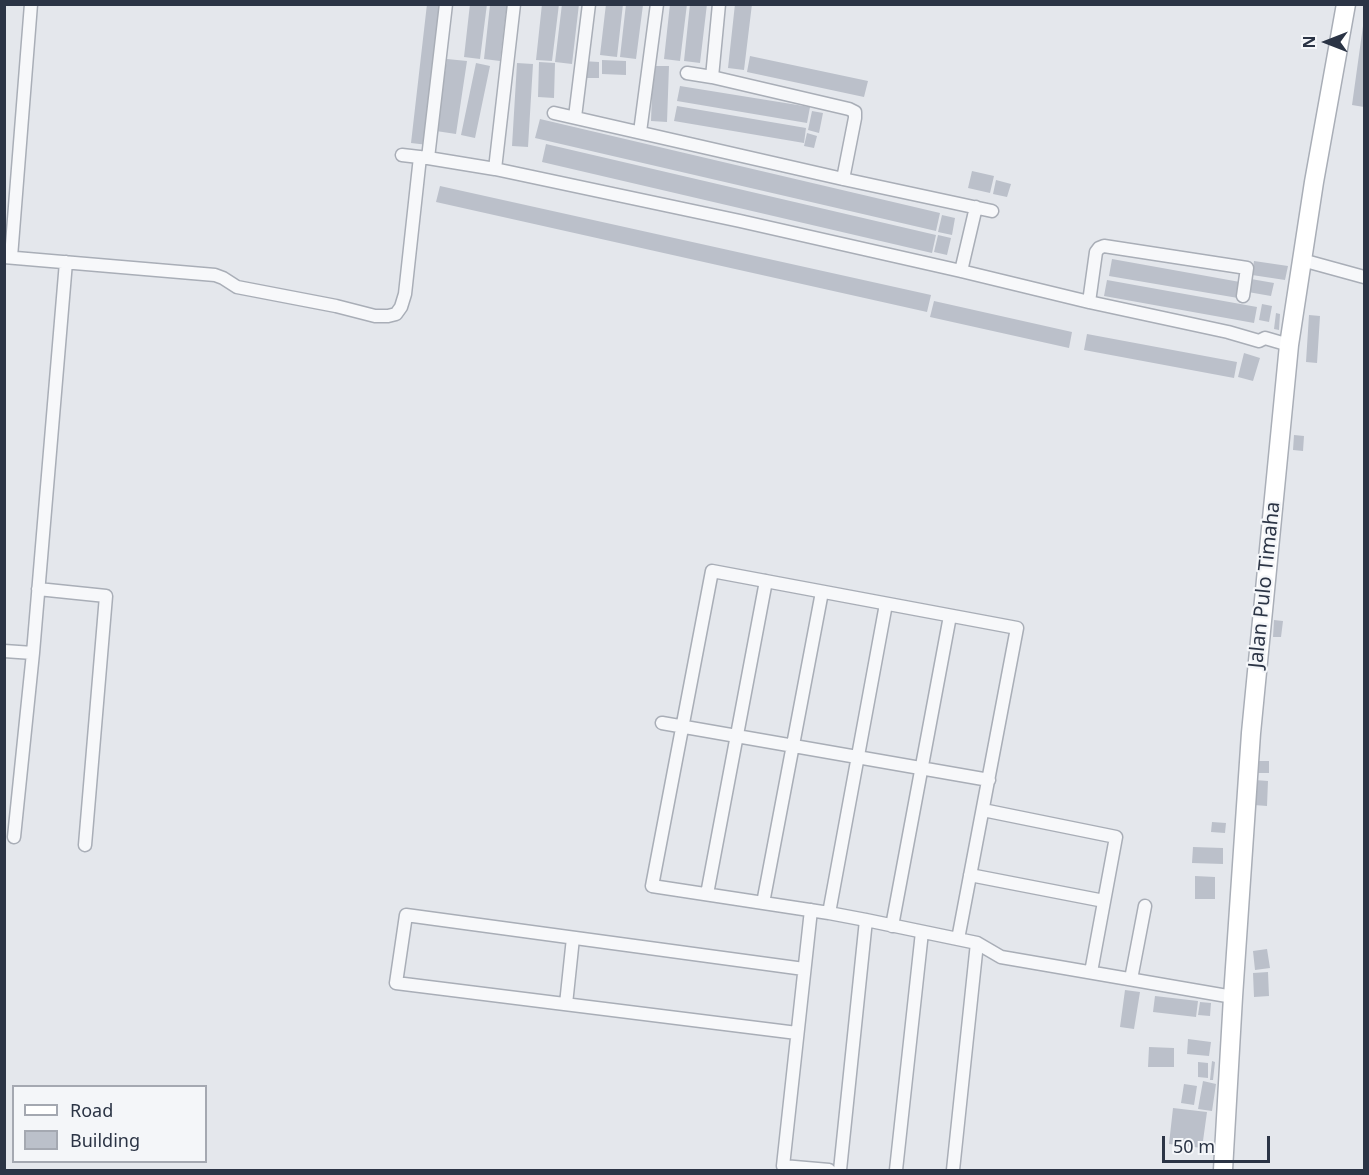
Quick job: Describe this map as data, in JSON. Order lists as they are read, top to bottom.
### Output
{
  "streets": {
    "street": ["Jalan Pulo Timaha"]
  },
  "legend": ["Road", "Building"],
  "scale_bar": "50 m",
  "north": "left"
}
